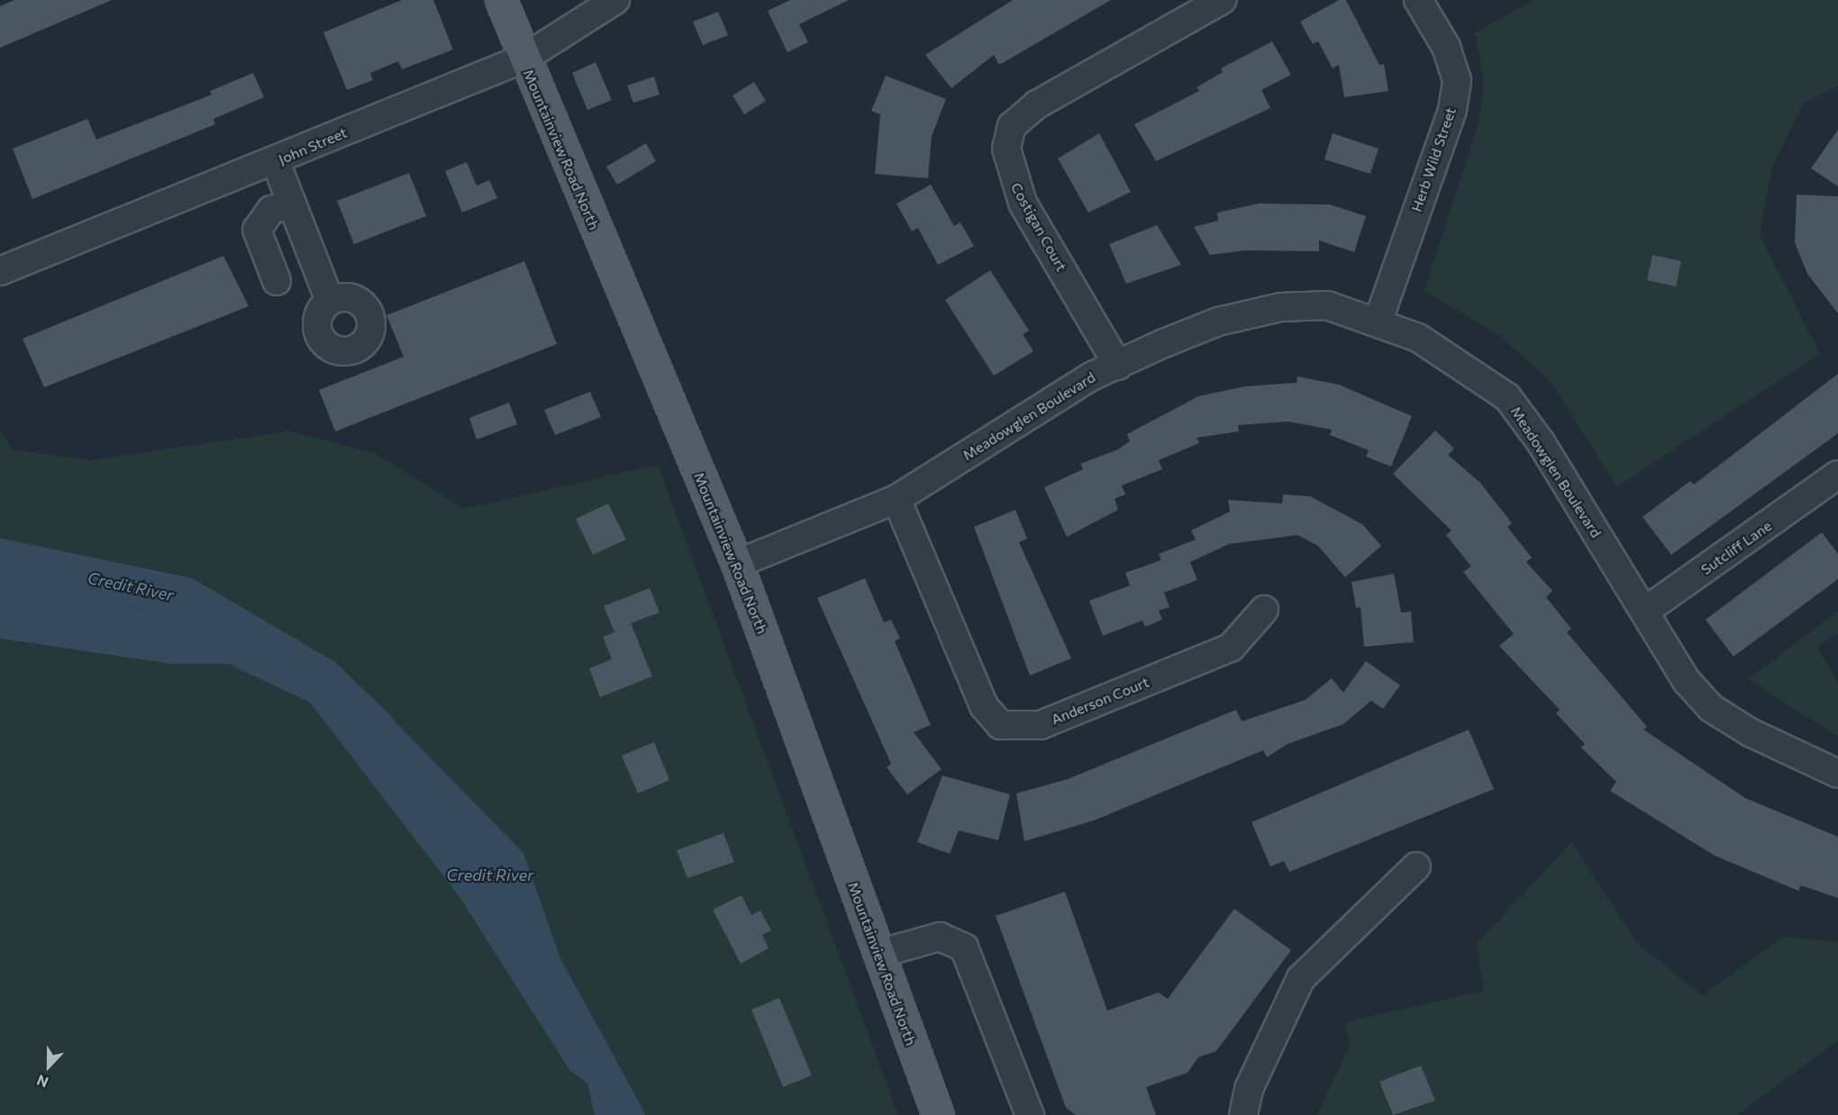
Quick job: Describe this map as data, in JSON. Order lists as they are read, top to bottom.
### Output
{
  "streets": {
    "main road": ["Mountainview Road North"],
    "street": [
      "John Street",
      "Herb Wild Street",
      "Costigan Court",
      "Meadowglen Boulevard",
      "Sutcliff Lane",
      "Anderson Court"
    ]
  },
  "crossings": [
    ["John Street", "Mountainview Road North"],
    ["Mountainview Road North", "Meadowglen Boulevard"],
    ["Herb Wild Street", "Meadowglen Boulevard"],
    ["Costigan Court", "Meadowglen Boulevard"],
    ["Meadowglen Boulevard", "Sutcliff Lane"],
    ["Meadowglen Boulevard", "Anderson Court"]
  ],
  "water": ["Credit River"],
  "north": "bottom"
}
